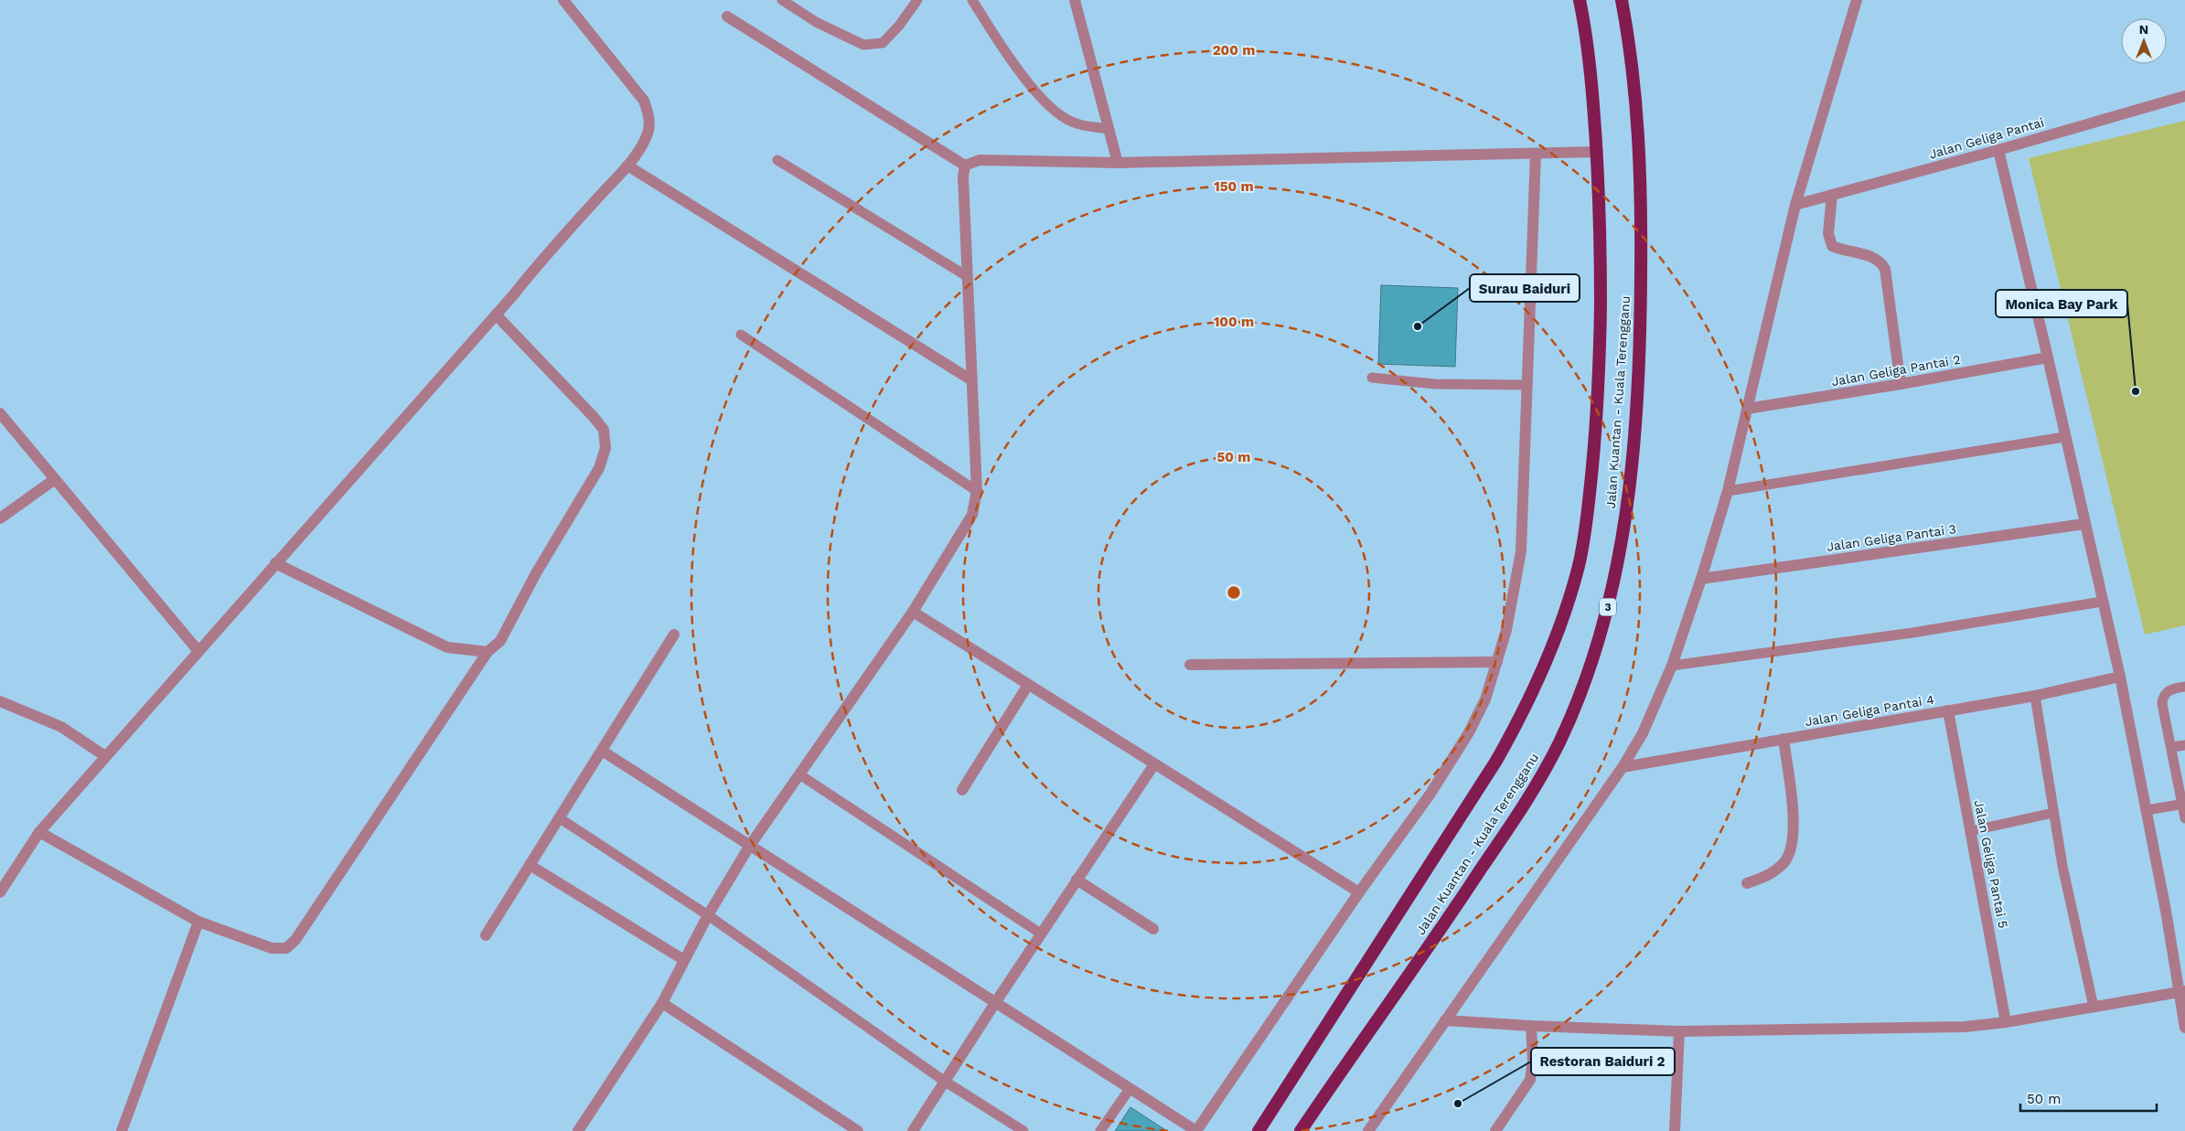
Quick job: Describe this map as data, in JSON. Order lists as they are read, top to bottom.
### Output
{
  "streets": {
    "highway": ["Jalan Kuantan - Kuala Terengganu", "3"],
    "street": [
      "Jalan Geliga Pantai",
      "Jalan Geliga Pantai 2",
      "Jalan Geliga Pantai 3",
      "Jalan Geliga Pantai 4",
      "Jalan Geliga Pantai 5"
    ]
  },
  "crossings": [
    ["Jalan Geliga Pantai 4", "Jalan Geliga Pantai 5"]
  ],
  "places": ["Surau Baiduri", "Monica Bay Park", "Restoran Baiduri 2"],
  "scale_bar": "50 m",
  "north": "top",
  "rings": [
    "200 m",
    "150 m",
    "100 m",
    "50 m"
  ]
}
